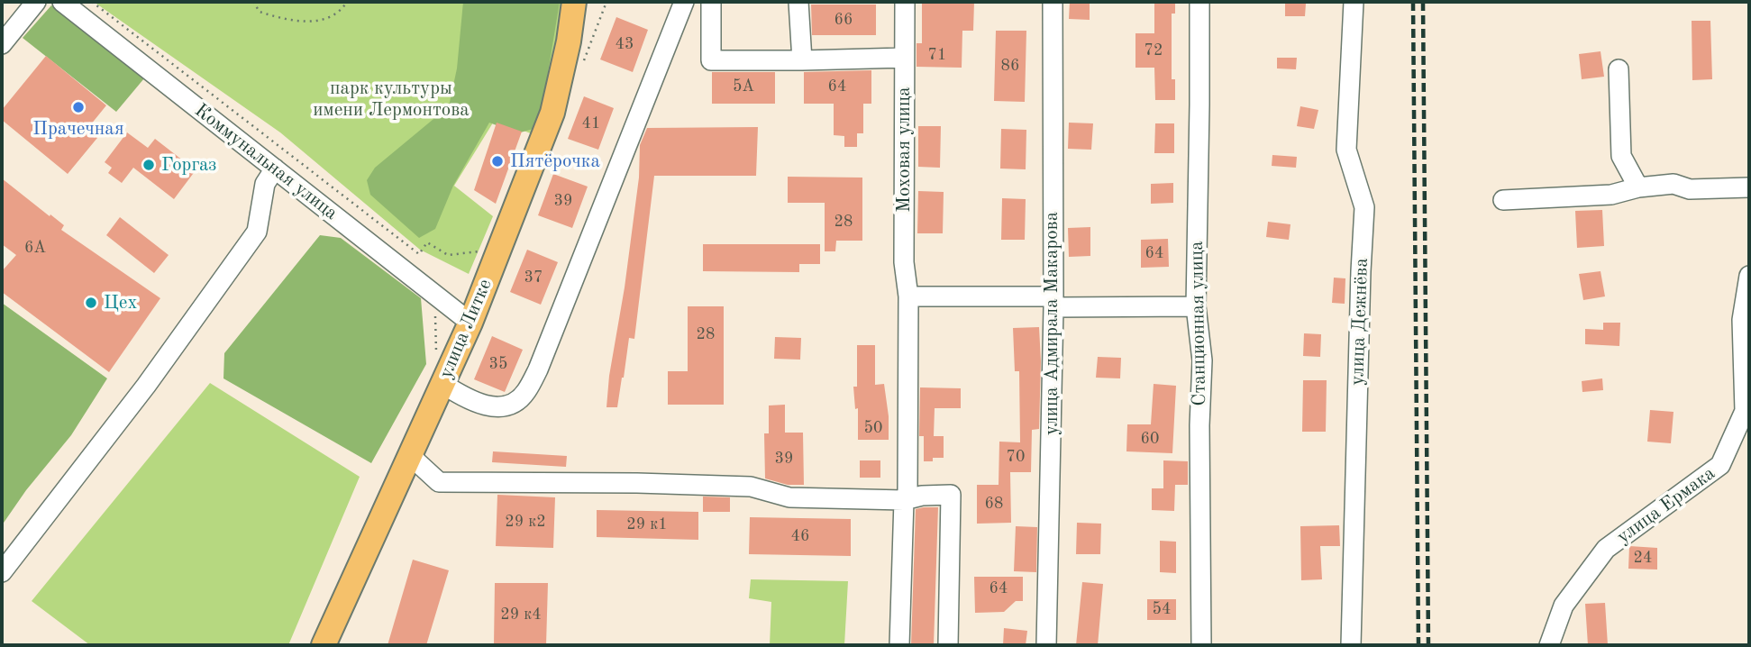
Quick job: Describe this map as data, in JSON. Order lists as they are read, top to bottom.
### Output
{
  "streets": {
    "main road": ["улица Литке"],
    "street": [
      "Моховая улица",
      "Коммунальная улица",
      "улица Дежнёва",
      "улица Адмирала Макарова",
      "Станционная улица",
      "улица Ермака"
    ]
  },
  "crossings": [
    ["Коммунальная улица", "улица Литке"]
  ],
  "parks": ["парк культуры имени Лермонтова"],
  "places": [
    "Прачечная",
    "Пятёрочка",
    "Горгаз",
    "Цех"
  ],
  "house_numbers": [
    "66",
    "43",
    "72",
    "71",
    "86",
    "5А",
    "64",
    "41",
    "39",
    "28",
    "6А",
    "64",
    "37",
    "28",
    "35",
    "50",
    "60",
    "70",
    "39",
    "68",
    "29 к2",
    "29 к1",
    "46",
    "24",
    "64",
    "54",
    "29 к4"
  ]
}
